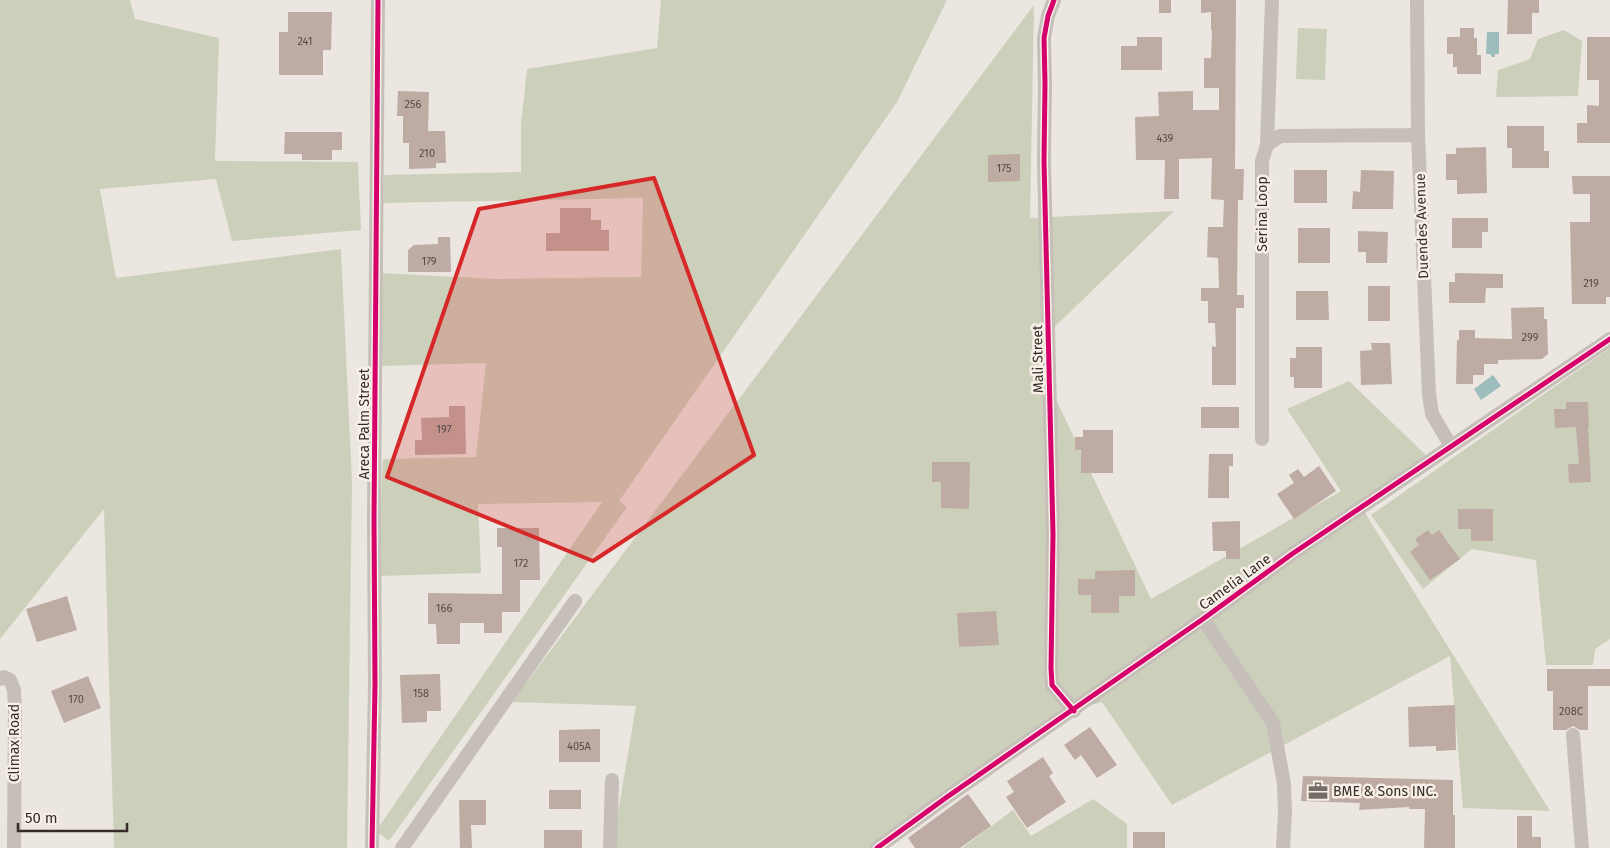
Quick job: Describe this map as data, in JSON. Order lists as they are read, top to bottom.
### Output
{
  "streets": {
    "street": [
      "Serina Loop",
      "Duendes Avenue",
      "Mali Street",
      "Areca Palm Street",
      "Camelia Lane",
      "Climax Road"
    ]
  },
  "crossings": [
    ["Duendes Avenue", "Camelia Lane"],
    ["Mali Street", "Camelia Lane"]
  ],
  "places": {
    "office": ["BME & Sons INC."]
  },
  "house_numbers": [
    "241",
    "256",
    "439",
    "210",
    "175",
    "179",
    "219",
    "299",
    "197",
    "172",
    "166",
    "158",
    "170",
    "208C",
    "405A"
  ],
  "scale_bar": "50 m"
}
